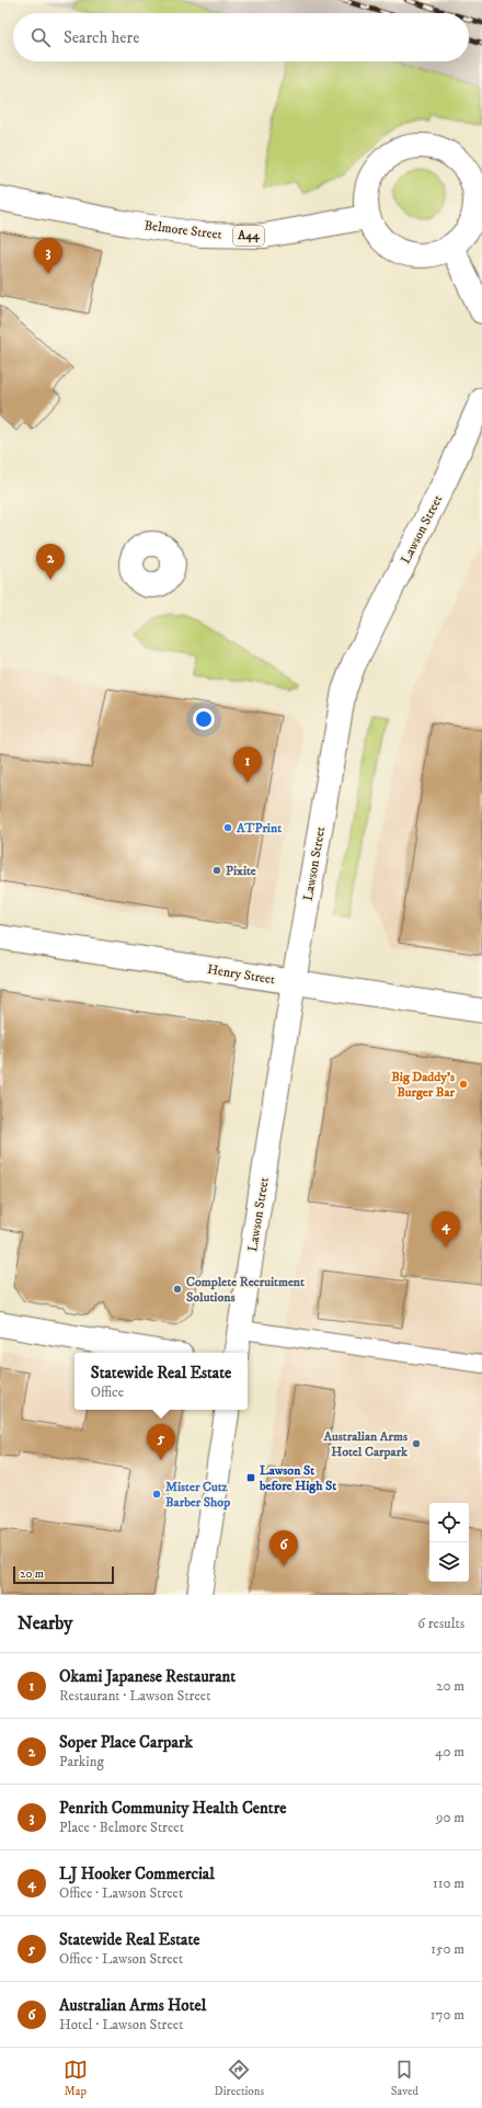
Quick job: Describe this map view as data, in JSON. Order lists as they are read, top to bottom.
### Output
{
  "streets": {
    "main road": [
      "Belmore Street",
      "A44",
      "Lawson Street",
      "Henry Street"
    ]
  },
  "crossings": [
    ["Lawson Street", "Henry Street"]
  ],
  "places": {
    "other": [
      "ATPrint",
      "Pixite",
      "Big Daddy's Burger Bar",
      "Complete Recruitment Solutions",
      "Australian Arms Hotel Carpark",
      "Mister Cutz Barber Shop"
    ],
    "transit": ["Lawson St before High St"]
  },
  "scale_bar": "20 m",
  "page": {
    "search": "Search here",
    "pins": [
      "3",
      "2",
      "1",
      "4",
      "5",
      "6"
    ],
    "popup": ["Statewide Real Estate", "Office"],
    "scale": "20 m",
    "heading": ["Nearby", "6 results"],
    "list": [
      {
        "mark": "1",
        "name": "Okami Japanese Restaurant",
        "note": "Restaurant · Lawson Street",
        "value": "20 m"
      },
      {
        "mark": "2",
        "name": "Soper Place Carpark",
        "note": "Parking",
        "value": "40 m"
      },
      {
        "mark": "3",
        "name": "Penrith Community Health Centre",
        "note": "Place · Belmore Street",
        "value": "90 m"
      },
      {
        "mark": "4",
        "name": "LJ Hooker Commercial",
        "note": "Office · Lawson Street",
        "value": "110 m"
      },
      {
        "mark": "5",
        "name": "Statewide Real Estate",
        "note": "Office · Lawson Street",
        "value": "150 m"
      },
      {
        "mark": "6",
        "name": "Australian Arms Hotel",
        "note": "Hotel · Lawson Street",
        "value": "170 m"
      }
    ],
    "nav": ["Map", "Directions", "Saved"]
  }
}
